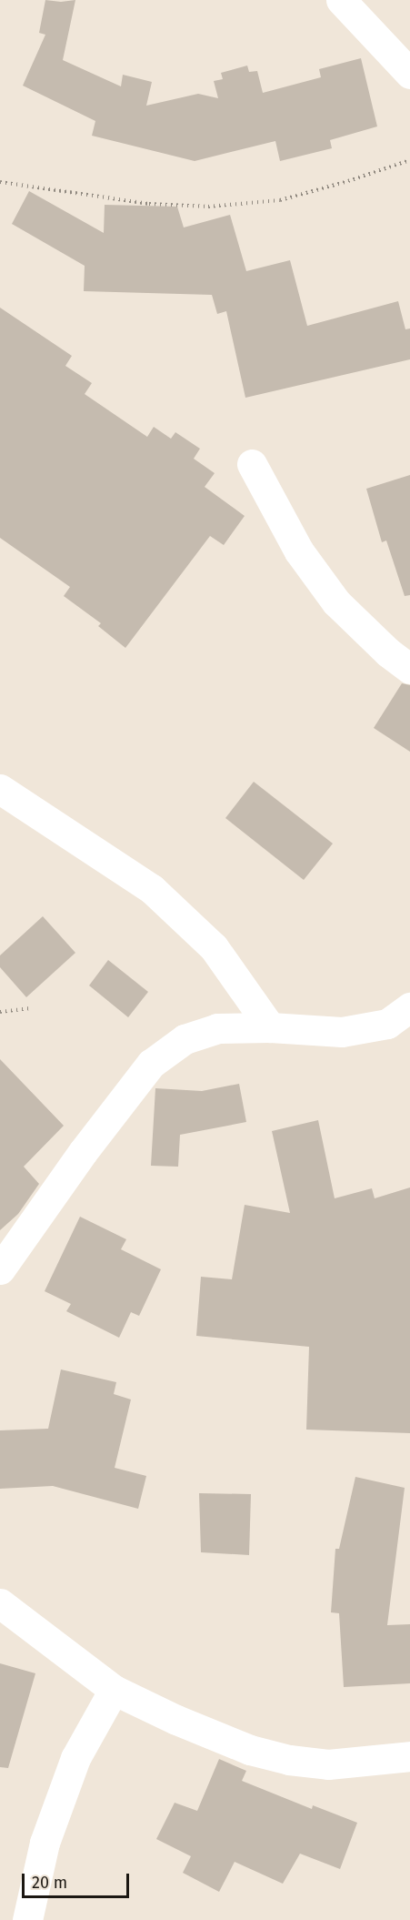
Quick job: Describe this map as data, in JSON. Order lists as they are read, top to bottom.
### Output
{
  "scale_bar": "20 m"
}
